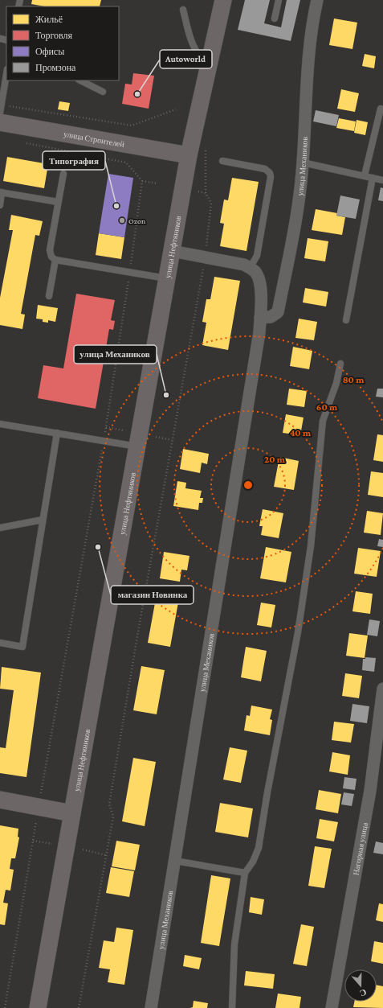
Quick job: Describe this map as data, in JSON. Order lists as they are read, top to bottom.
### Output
{
  "streets": {
    "main road": ["улица Строителей", "улица Нефтяников"],
    "street": ["улица Механиков", "Нагорная улица"]
  },
  "crossings": [
    ["улица Строителей", "улица Нефтяников"]
  ],
  "places": [
    "Autoworld",
    "Типография",
    "Ozon",
    "улица Механиков",
    "магазин Новинка"
  ],
  "legend": [
    "Жильё",
    "Торговля",
    "Офисы",
    "Промзона"
  ],
  "north": "bottom",
  "rings": [
    "80 m",
    "60 m",
    "40 m",
    "20 m"
  ]
}
